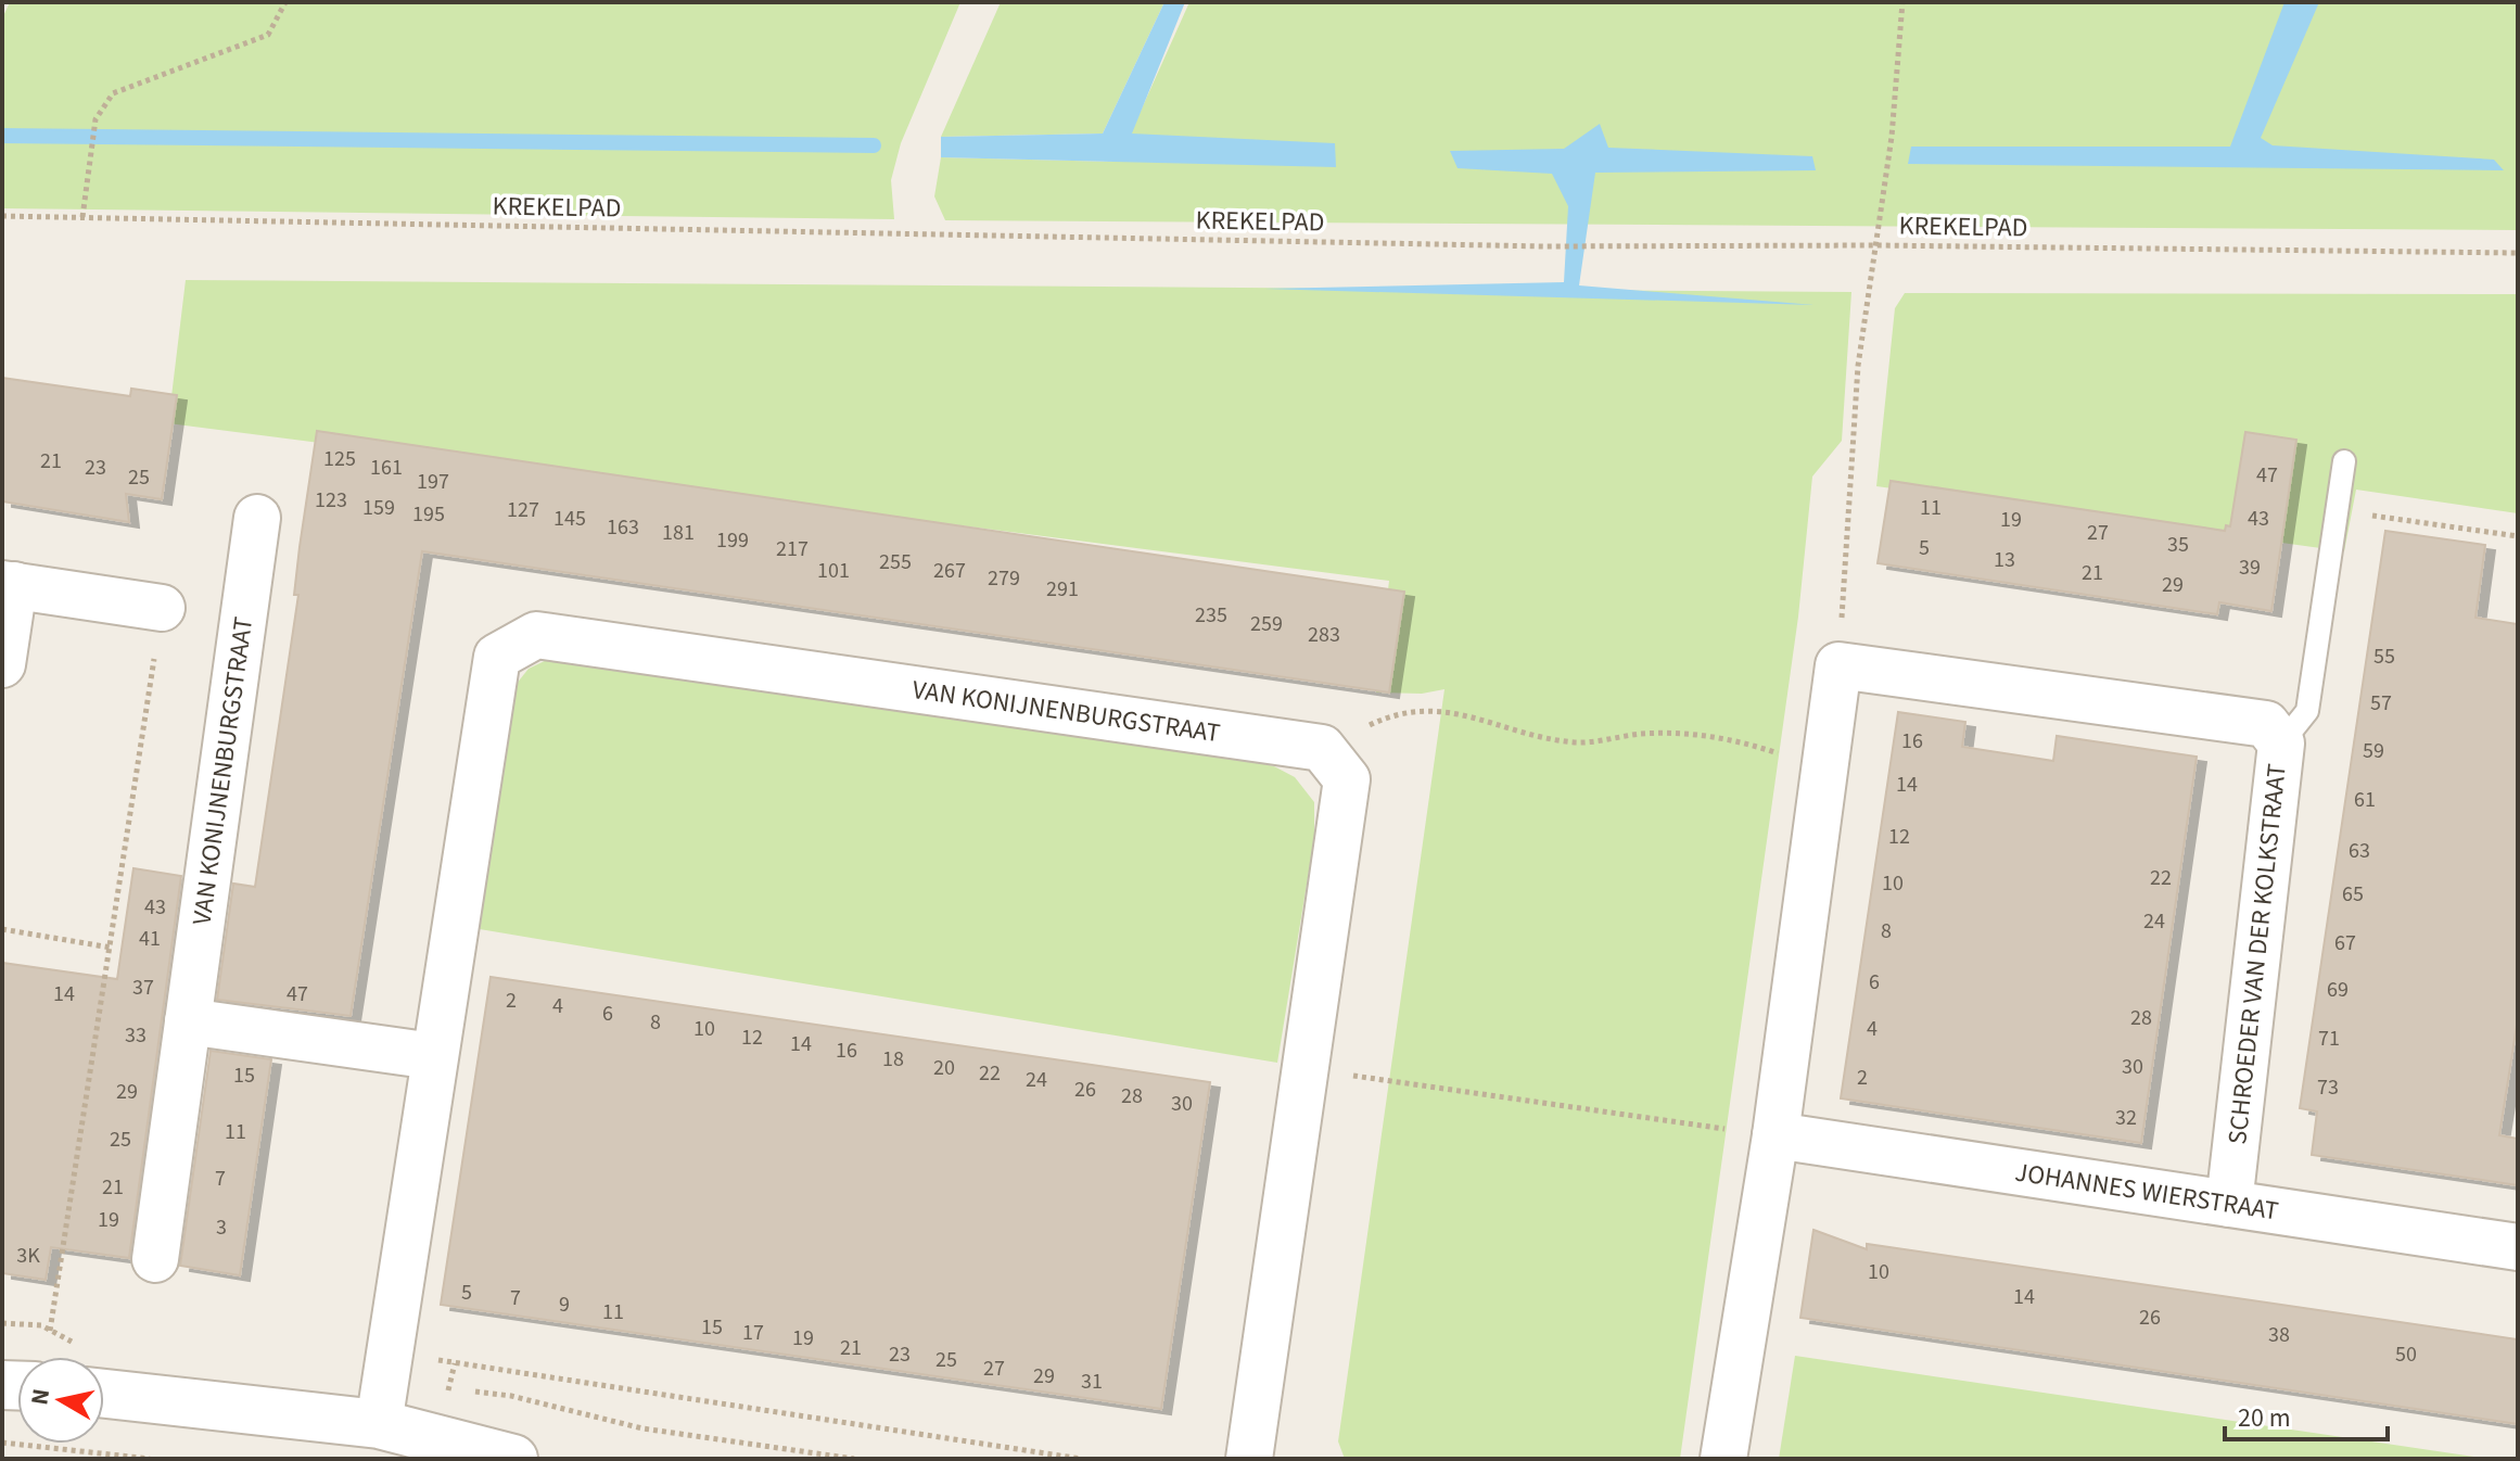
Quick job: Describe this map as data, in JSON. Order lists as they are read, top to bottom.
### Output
{
  "streets": {
    "street": ["VAN KONIJNENBURGSTRAAT", "SCHROEDER VAN DER KOLKSTRAAT", "JOHANNES WIERSTRAAT"],
    "path": ["KREKELPAD"]
  },
  "crossings": [
    ["SCHROEDER VAN DER KOLKSTRAAT", "JOHANNES WIERSTRAAT"]
  ],
  "house_numbers": [
    "125",
    "21",
    "23",
    "161",
    "47",
    "25",
    "197",
    "123",
    "159",
    "11",
    "127",
    "195",
    "145",
    "43",
    "19",
    "163",
    "181",
    "27",
    "199",
    "35",
    "5",
    "217",
    "13",
    "255",
    "39",
    "101",
    "267",
    "21",
    "279",
    "29",
    "291",
    "235",
    "259",
    "283",
    "55",
    "57",
    "16",
    "59",
    "14",
    "61",
    "12",
    "63",
    "22",
    "10",
    "65",
    "43",
    "24",
    "8",
    "41",
    "67",
    "6",
    "37",
    "69",
    "14",
    "47",
    "2",
    "4",
    "6",
    "28",
    "8",
    "10",
    "4",
    "33",
    "12",
    "71",
    "14",
    "16",
    "18",
    "30",
    "20",
    "22",
    "15",
    "2",
    "24",
    "73",
    "26",
    "29",
    "28",
    "30",
    "32",
    "11",
    "25",
    "7",
    "21",
    "19",
    "3",
    "3K",
    "10",
    "5",
    "14",
    "7",
    "9",
    "11",
    "26",
    "15",
    "17",
    "38",
    "19",
    "21",
    "23",
    "50",
    "25",
    "27",
    "29",
    "31"
  ],
  "scale_bar": "20 m",
  "north": "left"
}
